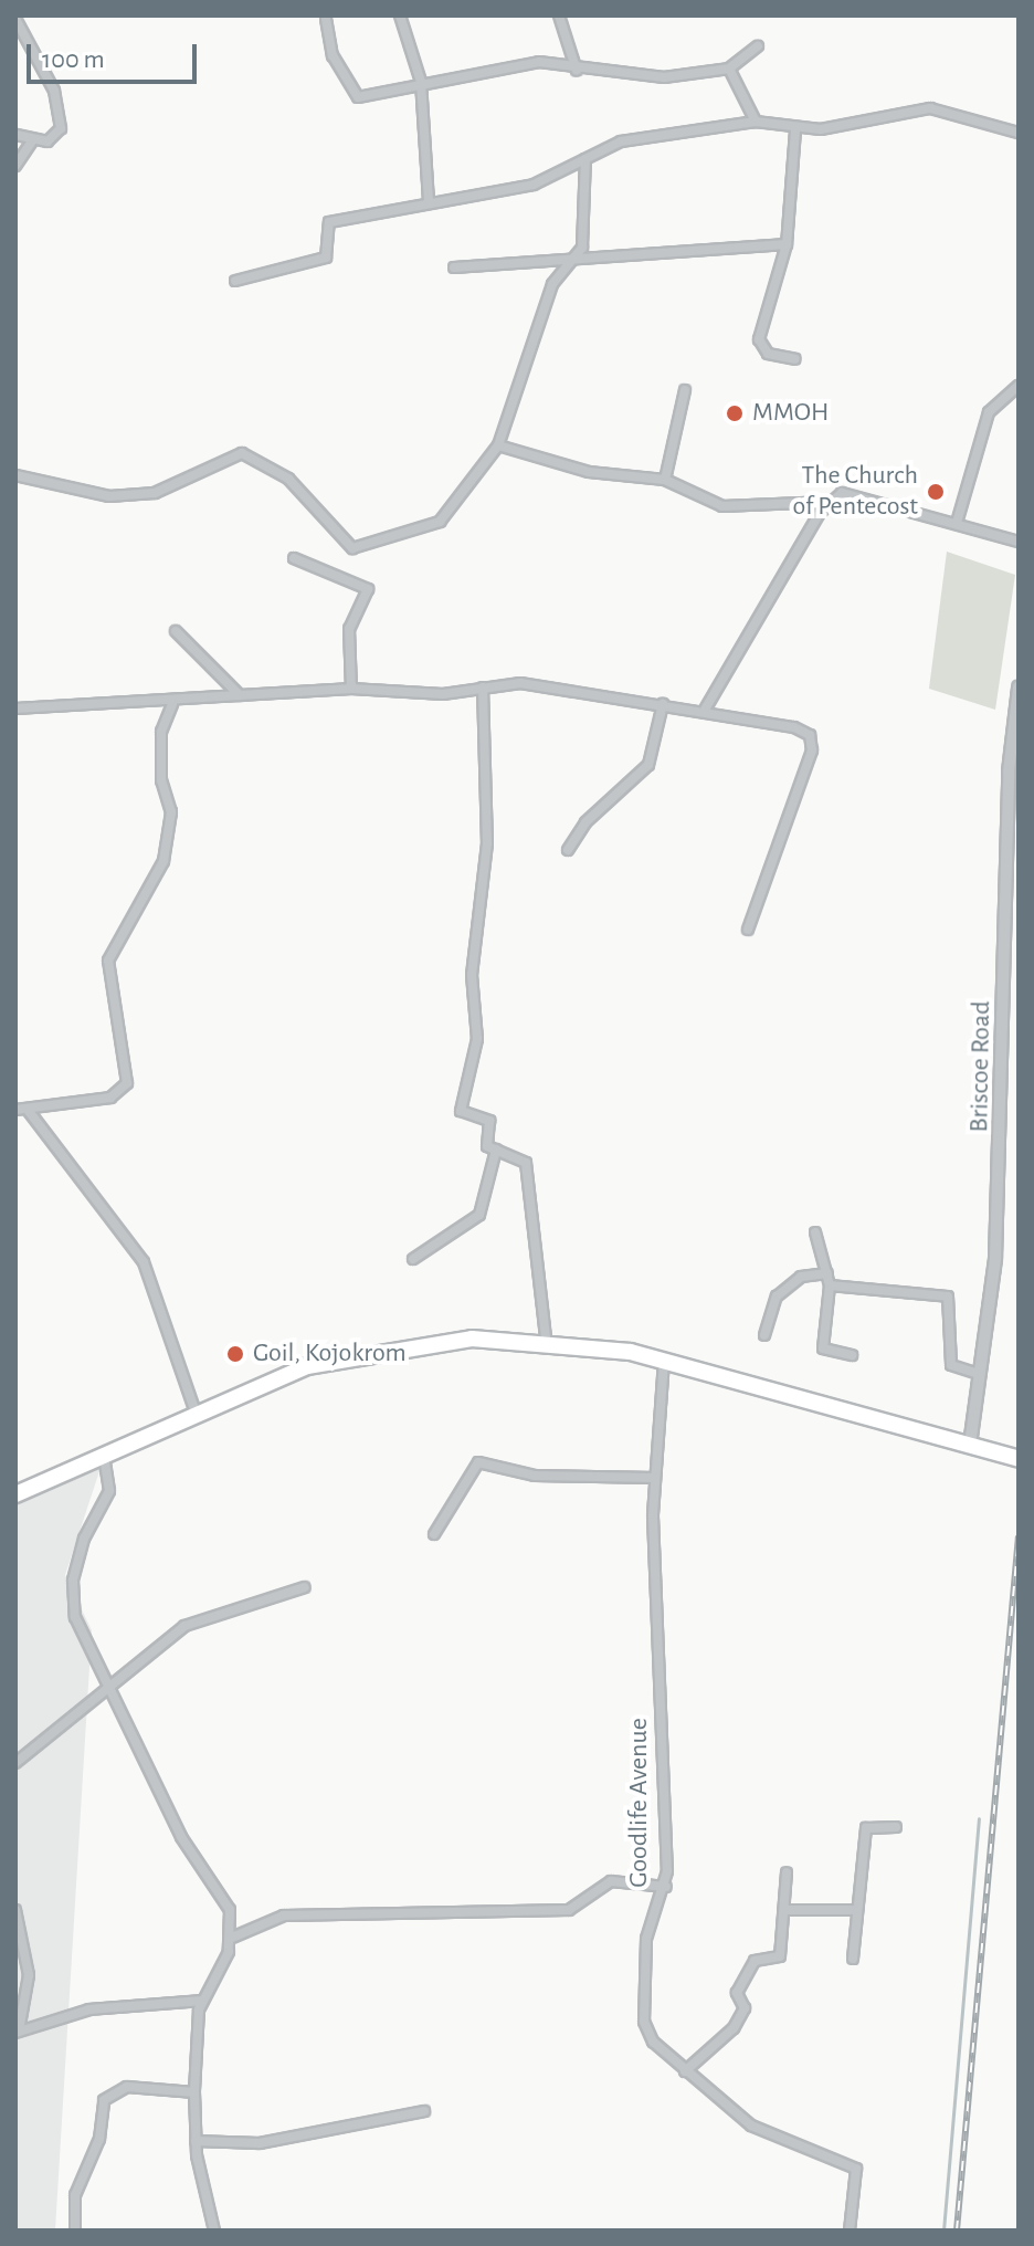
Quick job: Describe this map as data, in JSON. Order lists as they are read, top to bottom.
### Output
{
  "streets": {
    "street": ["Briscoe Road", "Goodlife Avenue"]
  },
  "places": ["MMOH", "The Church of Pentecost", "Goil, Kojokrom"],
  "scale_bar": "100 m"
}
